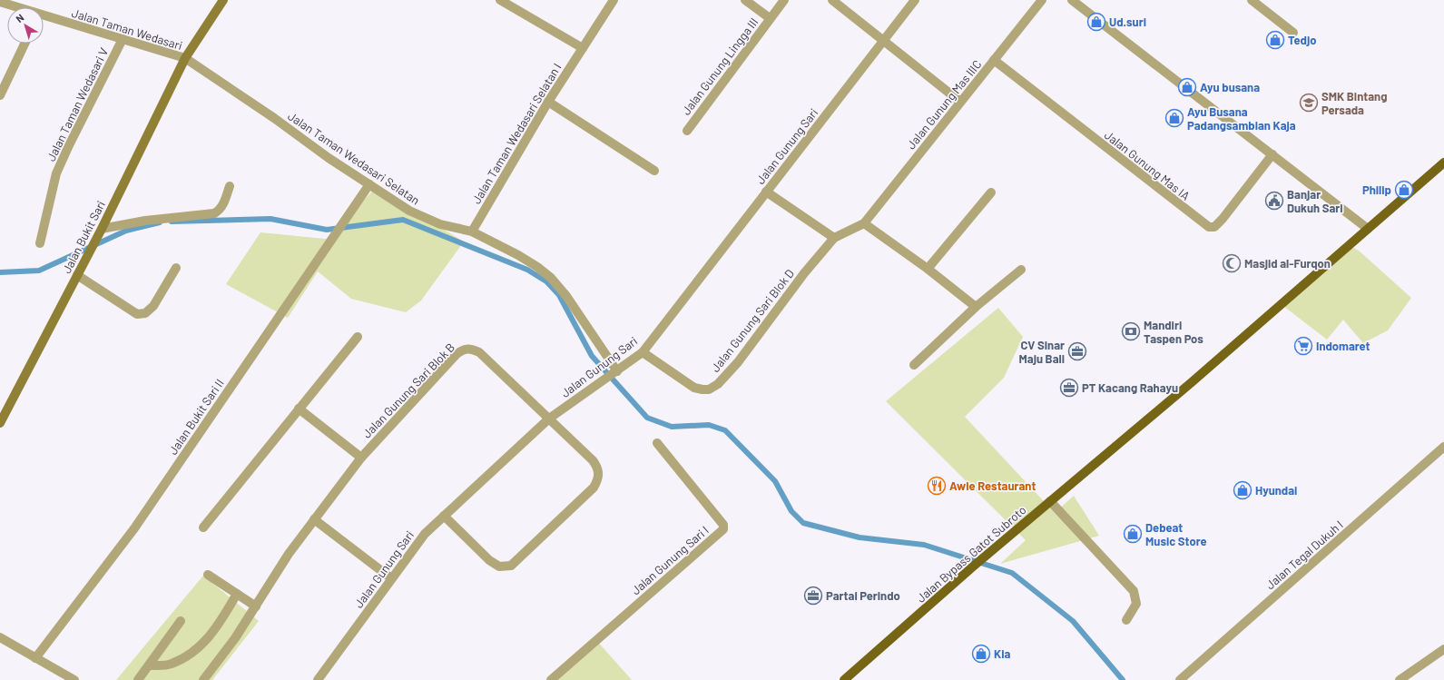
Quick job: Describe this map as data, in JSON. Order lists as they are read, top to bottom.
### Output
{
  "streets": {
    "main road": ["Jalan Bypass Gatot Subroto"],
    "street": [
      "Jalan Taman Wedasari",
      "Jalan Gunung Lingga III",
      "Jalan Taman Wedasari V",
      "Jalan Gunung Mas IIIC",
      "Jalan Taman Wedasari Selatan I",
      "Jalan Gunung Sari",
      "Jalan Taman Wedasari Selatan",
      "Jalan Gunung Mas IA",
      "Jalan Bukit Sari",
      "Jalan Gunung Sari Blok D",
      "Jalan Gunung Sari Blok B",
      "Jalan Bukit Sari II",
      "Jalan Tegal Dukuh I",
      "Jalan Gunung Sari I"
    ]
  },
  "crossings": [
    ["Jalan Taman Wedasari", "Jalan Taman Wedasari V"],
    ["Jalan Taman Wedasari", "Jalan Taman Wedasari Selatan"],
    ["Jalan Taman Wedasari", "Jalan Bukit Sari"],
    ["Jalan Gunung Mas IIIC", "Jalan Gunung Mas IA"],
    ["Jalan Gunung Mas IIIC", "Jalan Gunung Sari Blok D"],
    ["Jalan Taman Wedasari Selatan I", "Jalan Taman Wedasari Selatan"],
    ["Jalan Gunung Sari", "Jalan Taman Wedasari Selatan"],
    ["Jalan Gunung Sari", "Jalan Gunung Sari Blok D"],
    ["Jalan Gunung Sari", "Jalan Gunung Sari Blok B"],
    ["Jalan Taman Wedasari Selatan", "Jalan Bukit Sari"],
    ["Jalan Taman Wedasari Selatan", "Jalan Bukit Sari II"]
  ],
  "places": {
    "shop": [
      "Ud.suri",
      "Tedjo",
      "Ayu busana",
      "Ayu Busana Padangsambian Kaja",
      "Philip",
      "Hyundai",
      "Debeat Music Store",
      "Kia"
    ],
    "school or university": ["SMK Bintang Persada"],
    "public building": ["Banjar Dukuh Sari"],
    "mosque": ["Masjid al-Furqon"],
    "bank": ["Mandiri Taspen Pos"],
    "supermarket": ["Indomaret"],
    "office": ["CV Sinar Maju Bali", "PT Kacang Rahayu", "Partai Perindo"],
    "restaurant": ["Awie Restaurant"]
  },
  "north": "top left"
}
